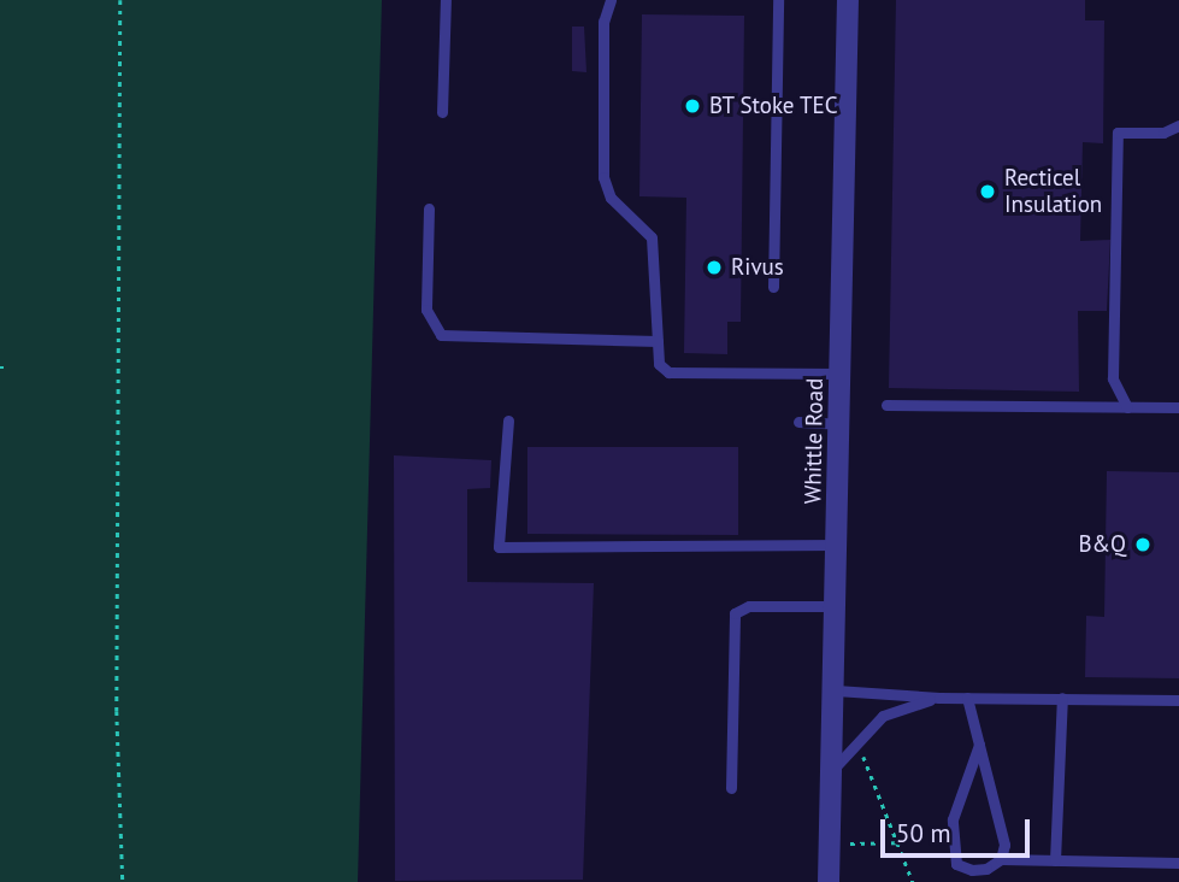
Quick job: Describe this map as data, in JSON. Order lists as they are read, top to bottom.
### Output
{
  "streets": {
    "street": ["Whittle Road"]
  },
  "places": [
    "BT Stoke TEC",
    "Recticel Insulation",
    "Rivus",
    "B&Q"
  ],
  "scale_bar": "50 m"
}
